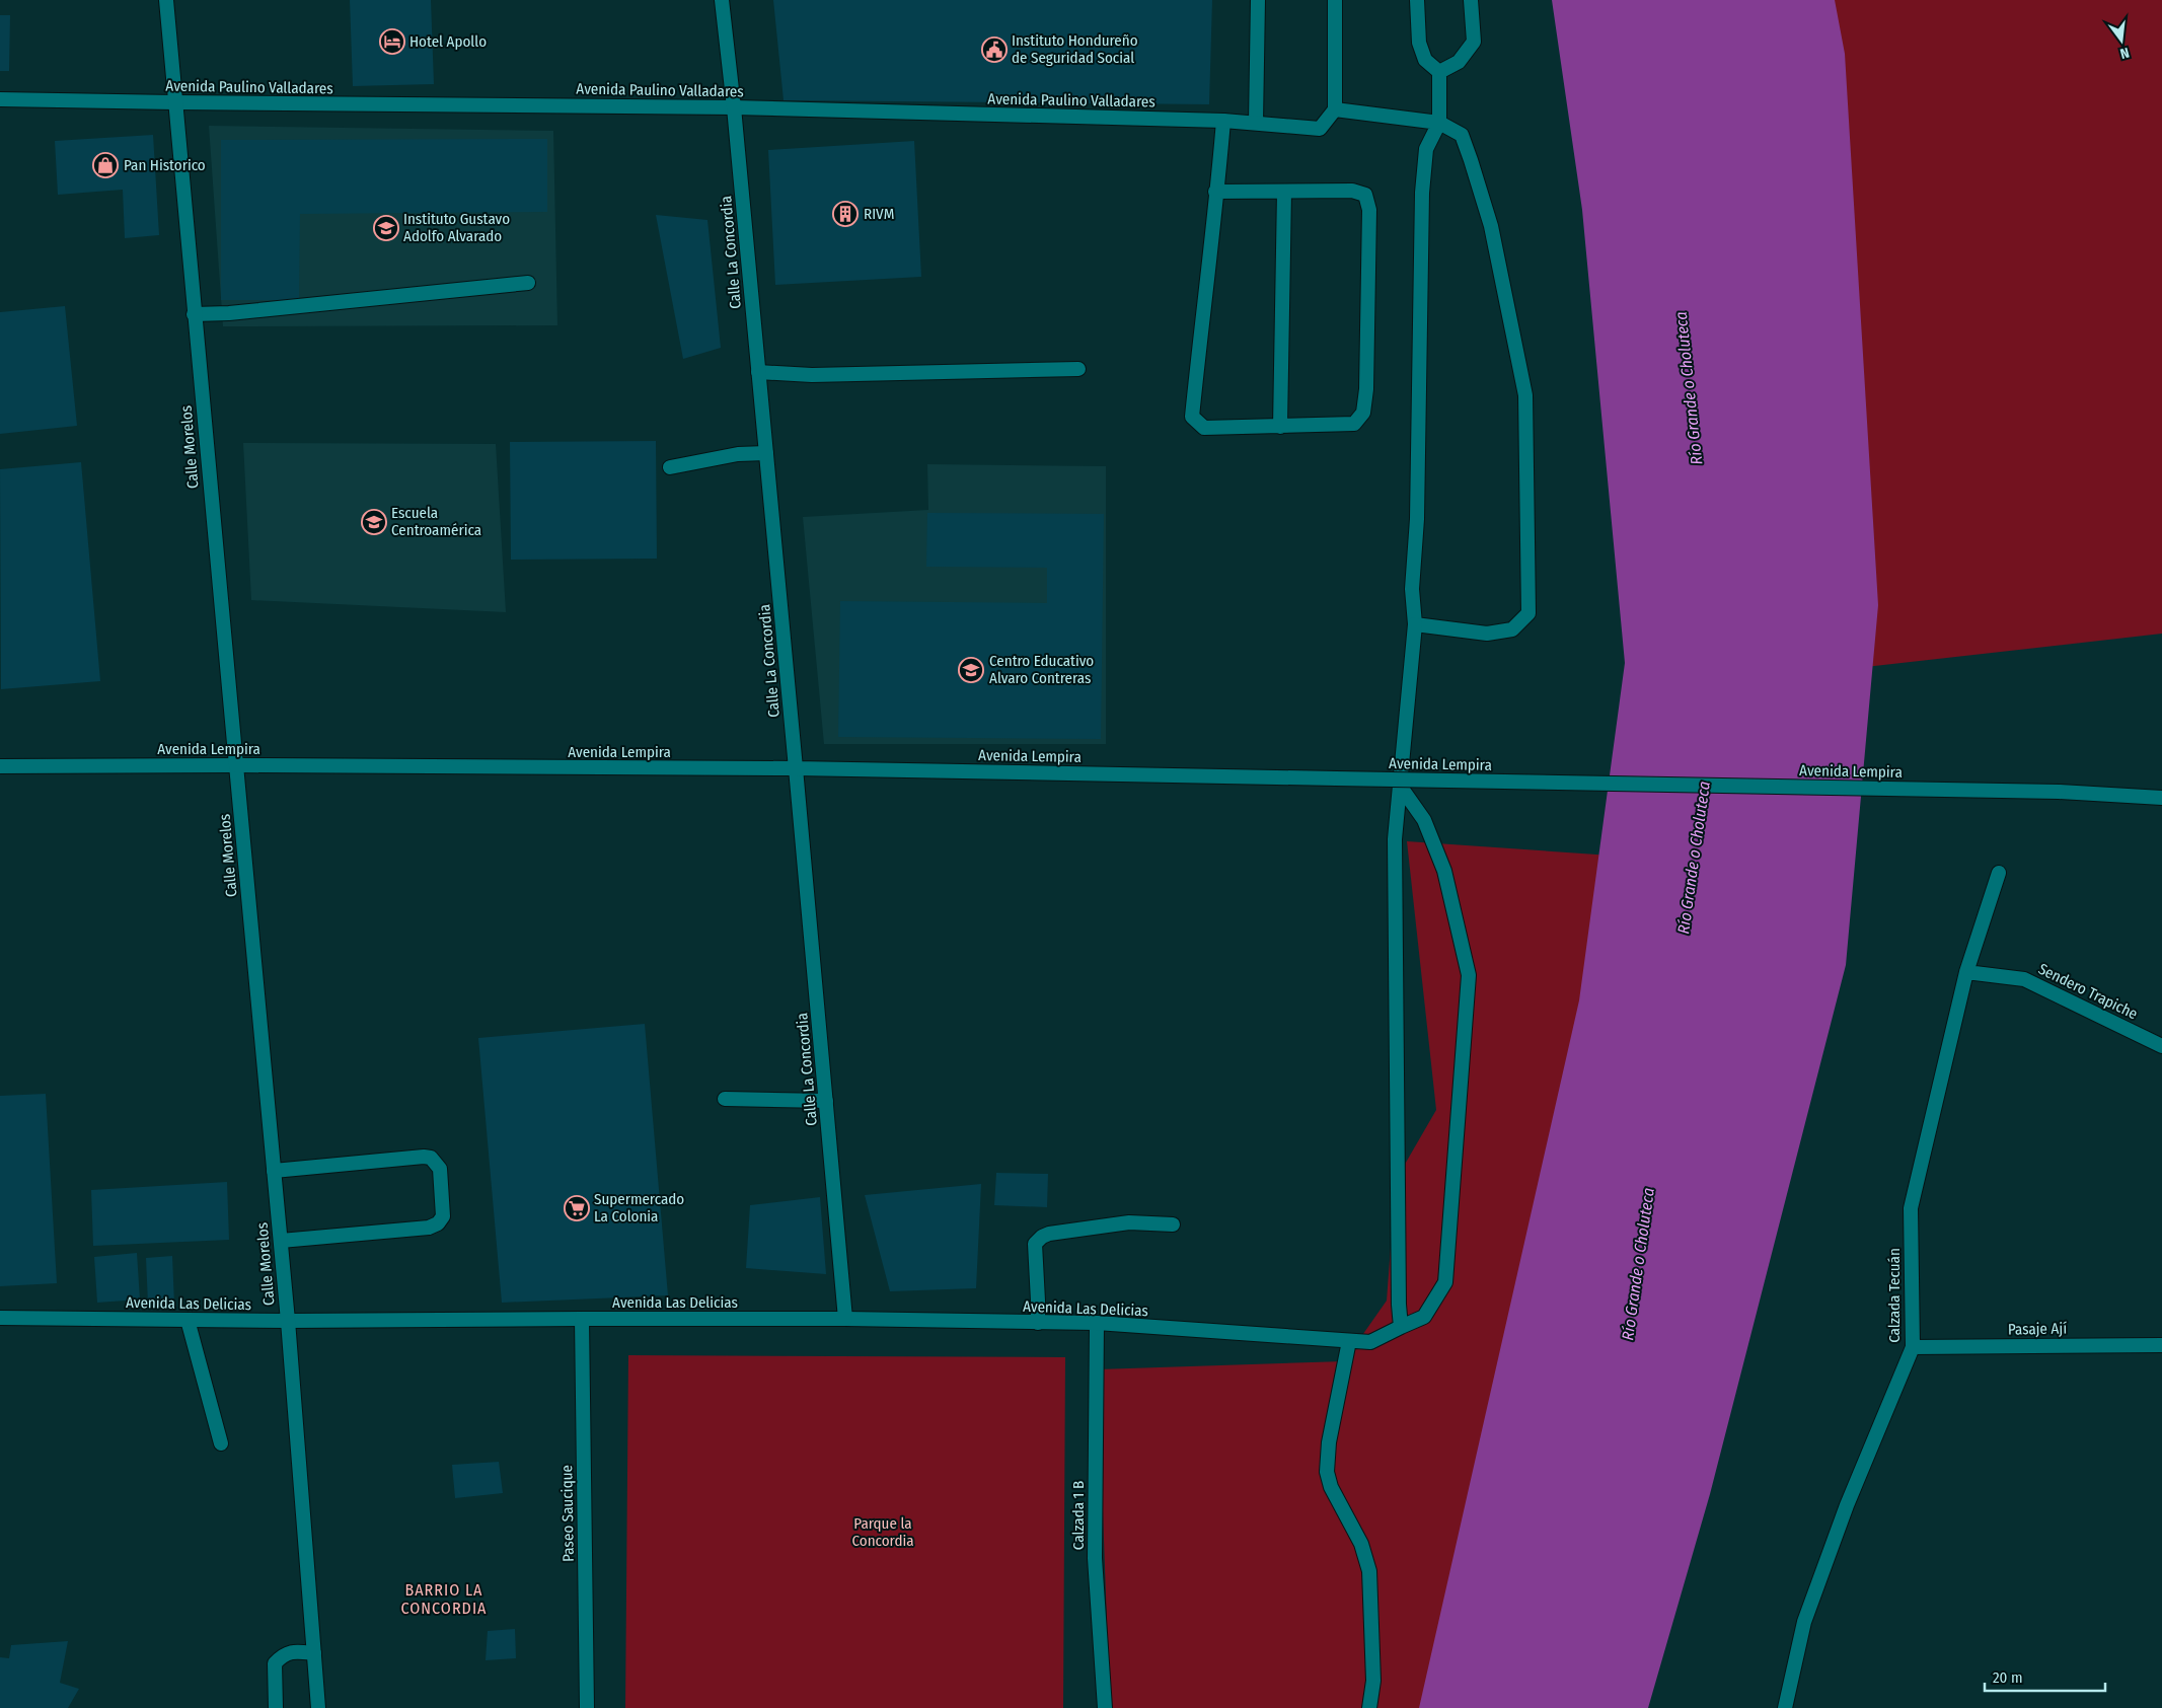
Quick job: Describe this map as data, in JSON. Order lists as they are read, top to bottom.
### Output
{
  "streets": {
    "street": [
      "Avenida Paulino Valladares",
      "Calle La Concordia",
      "Calle Morelos",
      "Avenida Lempira",
      "Sendero Trapiche",
      "Calzada Tecuán",
      "Avenida Las Delicias",
      "Pasaje Ají",
      "Paseo Saucique",
      "Calzada 1 B"
    ]
  },
  "crossings": [
    ["Avenida Paulino Valladares", "Calle La Concordia"],
    ["Avenida Paulino Valladares", "Calle Morelos"],
    ["Calle La Concordia", "Avenida Lempira"],
    ["Calle La Concordia", "Avenida Las Delicias"],
    ["Calle Morelos", "Avenida Lempira"],
    ["Calle Morelos", "Avenida Las Delicias"],
    ["Sendero Trapiche", "Calzada Tecuán"],
    ["Calzada Tecuán", "Pasaje Ají"],
    ["Avenida Las Delicias", "Paseo Saucique"],
    ["Avenida Las Delicias", "Calzada 1 B"]
  ],
  "districts": ["BARRIO LA CONCORDIA"],
  "water": ["Río Grande o Choluteca"],
  "parks": ["Parque la Concordia"],
  "places": {
    "hotel": ["Hotel Apollo"],
    "public building": ["Instituto Hondureño de Seguridad Social"],
    "shop": ["Pan Historico"],
    "building": ["RIVM"],
    "school or university": ["Instituto Gustavo Adolfo Alvarado", "Escuela Centroamérica", "Centro Educativo Alvaro Contreras"],
    "supermarket": ["Supermercado La Colonia"]
  },
  "scale_bar": "20 m",
  "north": "bottom"
}
